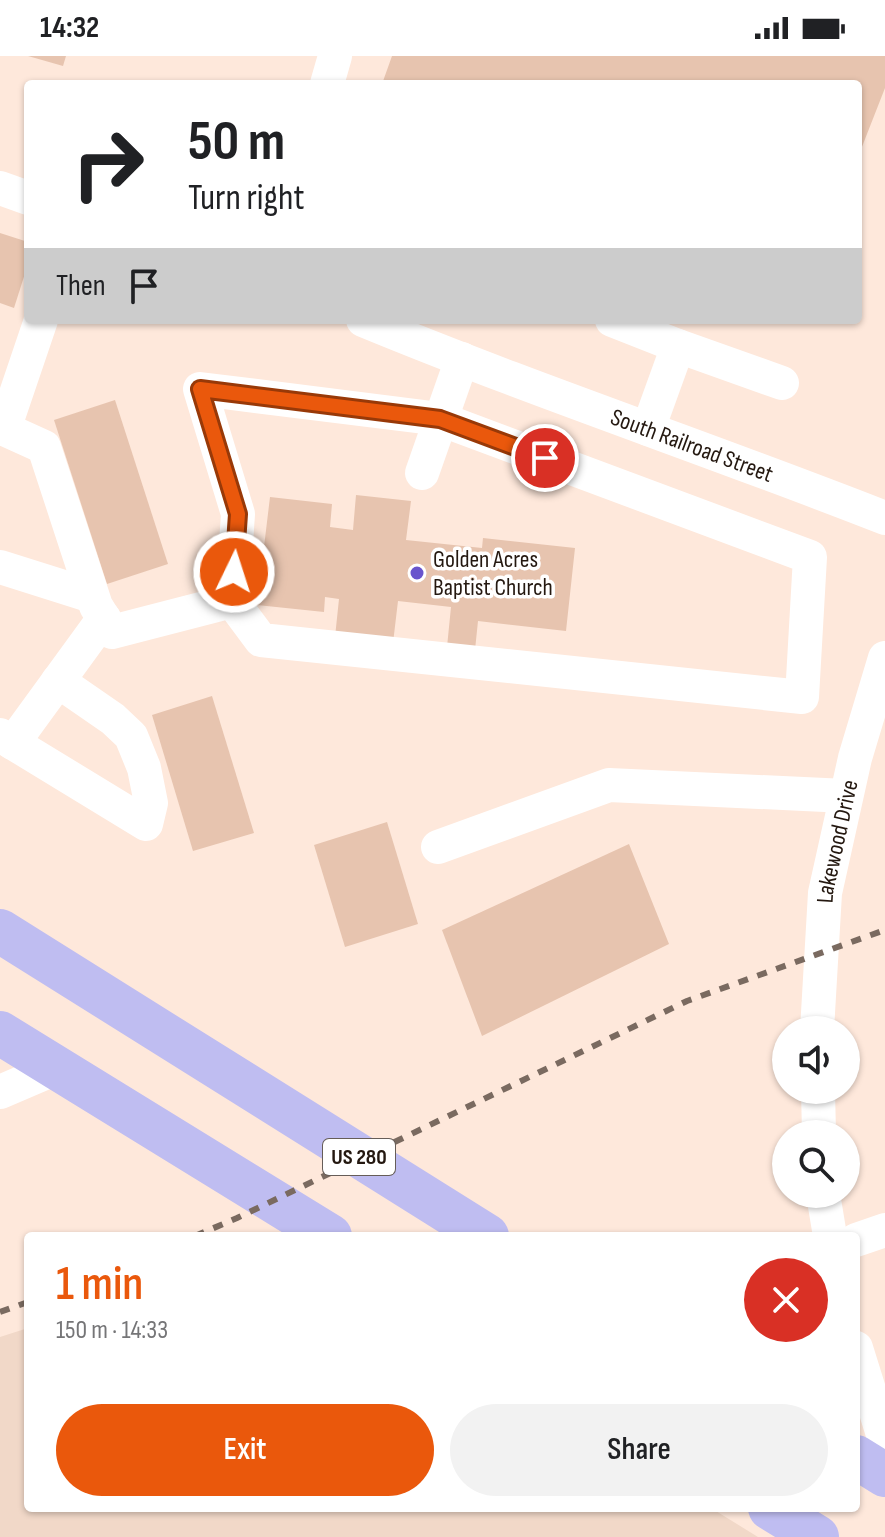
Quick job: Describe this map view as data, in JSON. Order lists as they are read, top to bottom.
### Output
{
  "streets": {
    "highway": ["US 280"],
    "street": ["South Railroad Street", "Lakewood Drive"]
  },
  "places": ["Golden Acres Baptist Church"],
  "page": {
    "status": "14:32",
    "turn": ["50 m", "Turn right"],
    "then": "Then",
    "heading": ["1 min", "150 m · 14:33"],
    "buttons": ["Exit", "Share"]
  }
}
